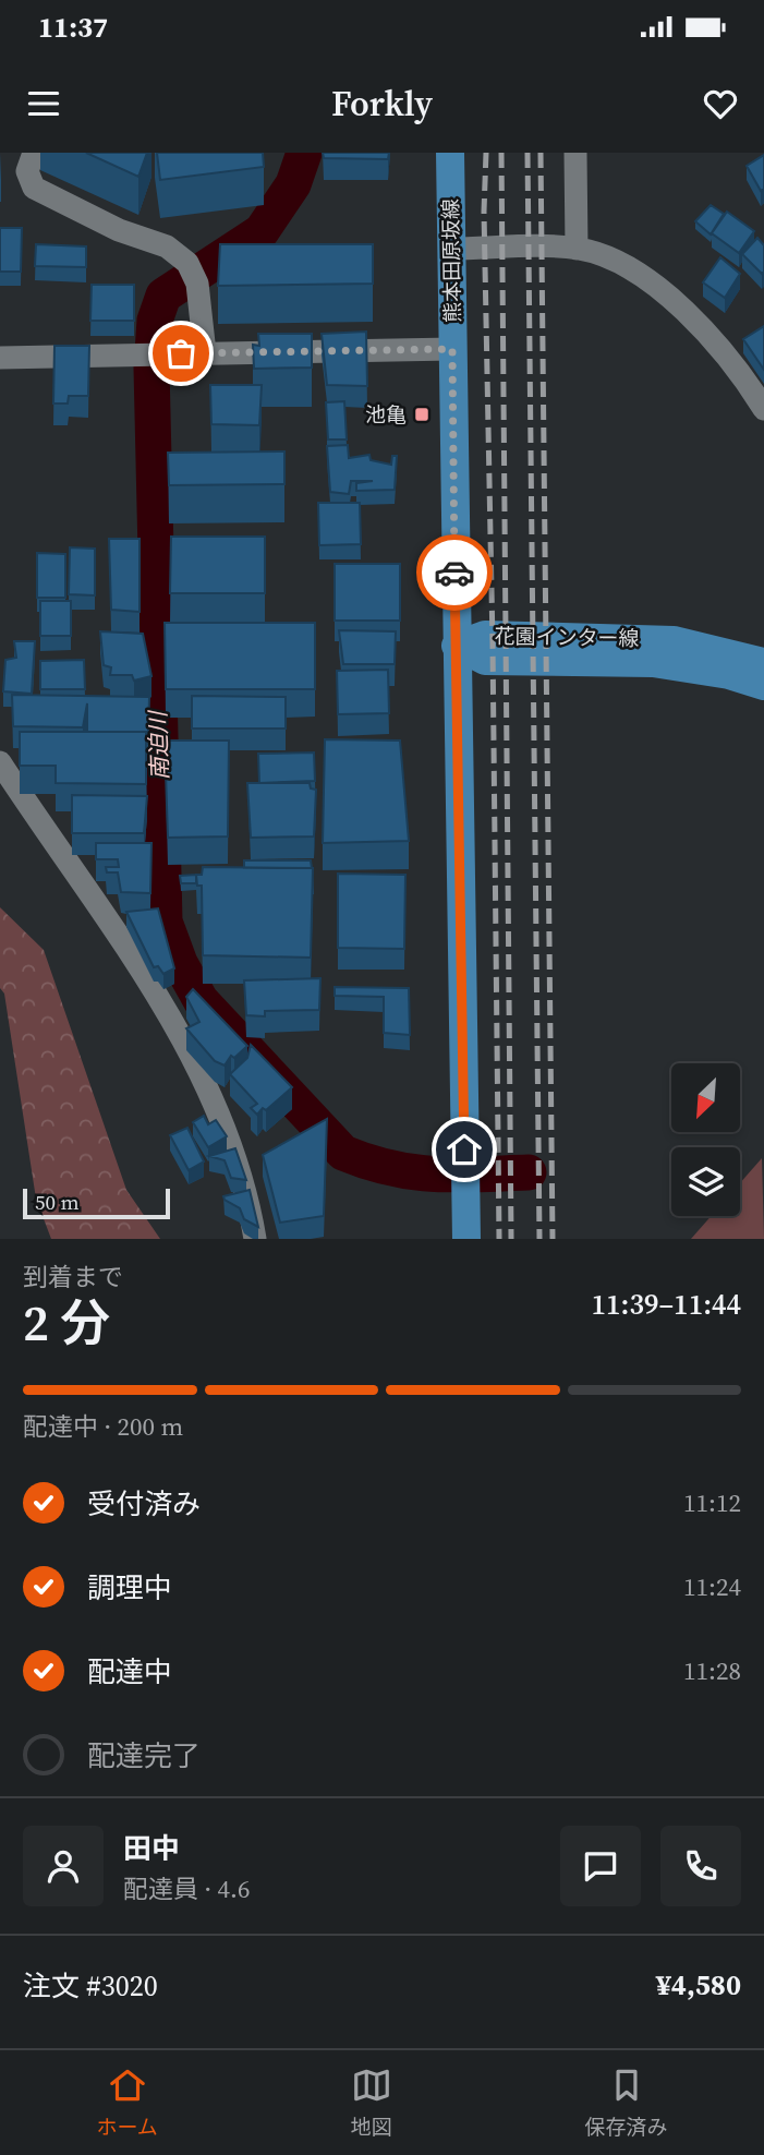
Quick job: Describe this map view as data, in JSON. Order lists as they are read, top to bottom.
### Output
{
  "streets": {
    "main road": ["熊本田原坂線", "花園インター線"]
  },
  "crossings": [
    ["熊本田原坂線", "花園インター線"]
  ],
  "water": ["南迫川"],
  "places": {
    "transit": ["池亀"]
  },
  "scale_bar": "50 m",
  "north": "bottom left",
  "page": {
    "status": "11:37",
    "header": "Forkly",
    "scale": "50 m",
    "heading": ["2 分", "到着まで", "11:39–11:44"],
    "panel": [
      "田中",
      "配達員 · 4.6",
      "注文 #3020",
      "¥4,580"
    ],
    "bar": "配達中 · 200 m",
    "list": [
      ["受付済み", "11:12"],
      ["調理中", "11:24"],
      ["配達中", "11:28"],
      "配達完了"
    ],
    "tabs": ["ホーム", "地図", "保存済み"]
  }
}
